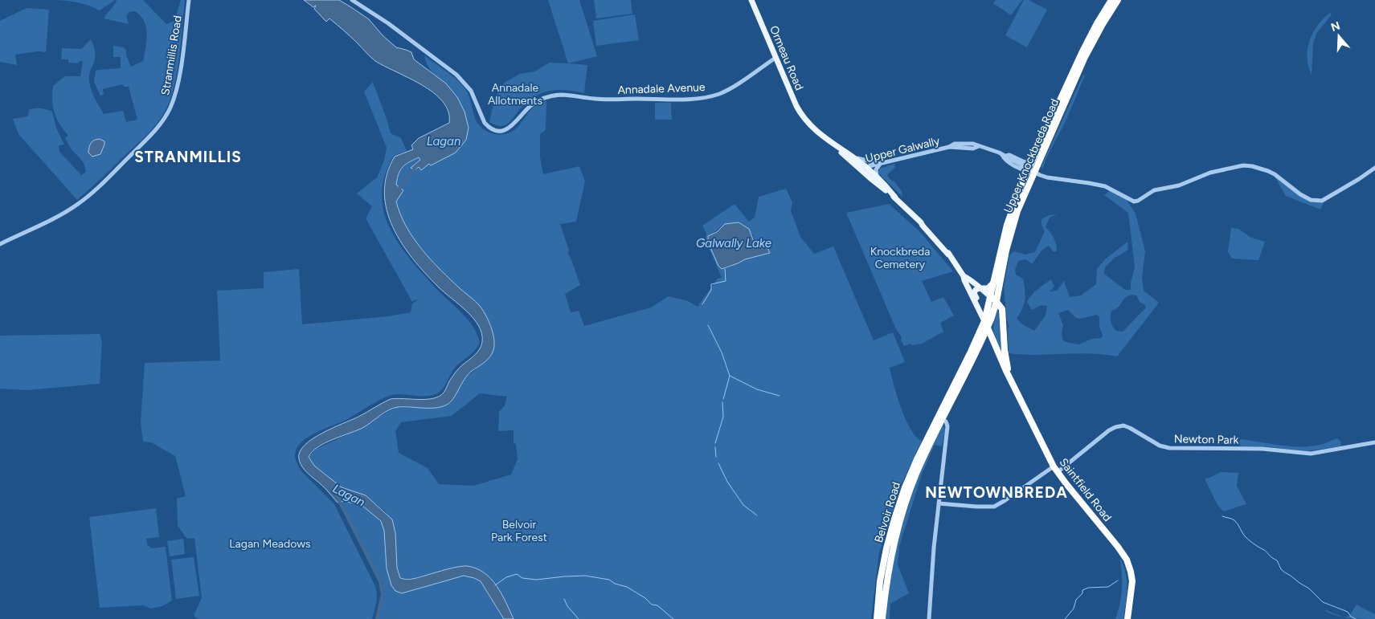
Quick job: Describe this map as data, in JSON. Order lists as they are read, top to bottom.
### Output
{
  "streets": {
    "highway": ["Upper Knockbreda Road", "Saintfield Road", "Belvoir Road"],
    "main road": ["Ormeau Road"],
    "street": [
      "Stranmillis Road",
      "Annadale Avenue",
      "Upper Galwally",
      "Newton Park"
    ]
  },
  "crossings": [
    ["Ormeau Road", "Annadale Avenue"],
    ["Ormeau Road", "Saintfield Road"],
    ["Upper Galwally", "Upper Knockbreda Road"],
    ["Upper Galwally", "Saintfield Road"],
    ["Upper Knockbreda Road", "Saintfield Road"],
    ["Upper Knockbreda Road", "Belvoir Road"],
    ["Newton Park", "Saintfield Road"]
  ],
  "districts": ["STRANMILLIS", "NEWTOWNBREDA"],
  "water": ["Lagan", "Galwally Lake"],
  "parks": [
    "Annadale Allotments",
    "Knockbreda Cemetery",
    "Belvoir Park Forest",
    "Lagan Meadows"
  ],
  "north": "top"
}
